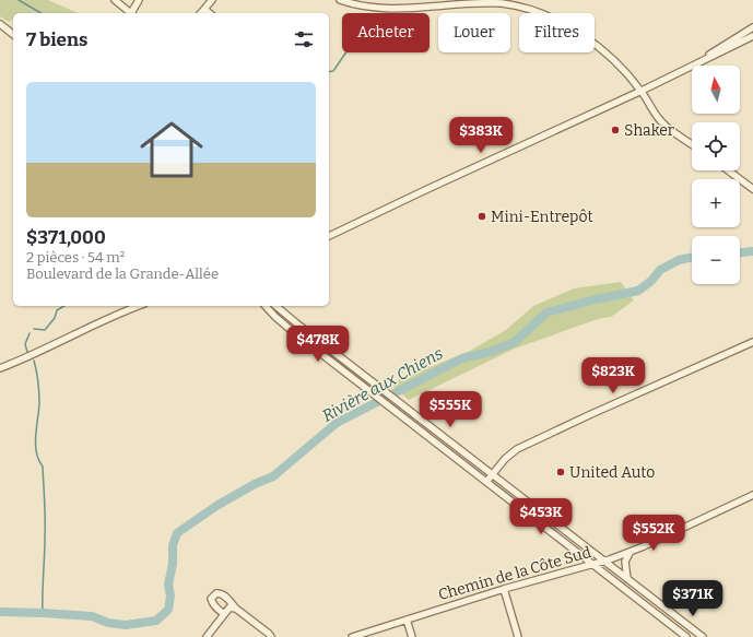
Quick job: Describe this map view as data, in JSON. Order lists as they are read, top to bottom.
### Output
{
  "streets": {
    "street": ["Chemin de la Côte Sud"]
  },
  "water": ["Rivière aux Chiens"],
  "places": ["Shaker", "Mini-Entrepôt", "United Auto"],
  "north": "top",
  "page": {
    "chip": ["Acheter", "Louer", "Filtres"],
    "heading": "7 biens",
    "map_buttons": ["+", "−"],
    "list": [
      {
        "name": "$371,000",
        "note": "2 pièces · 54 m² · Boulevard de la Grande-Allée"
      }
    ],
    "price": [
      "$383K",
      "$478K",
      "$823K",
      "$555K",
      "$453K",
      "$552K",
      "$371K"
    ]
  }
}
